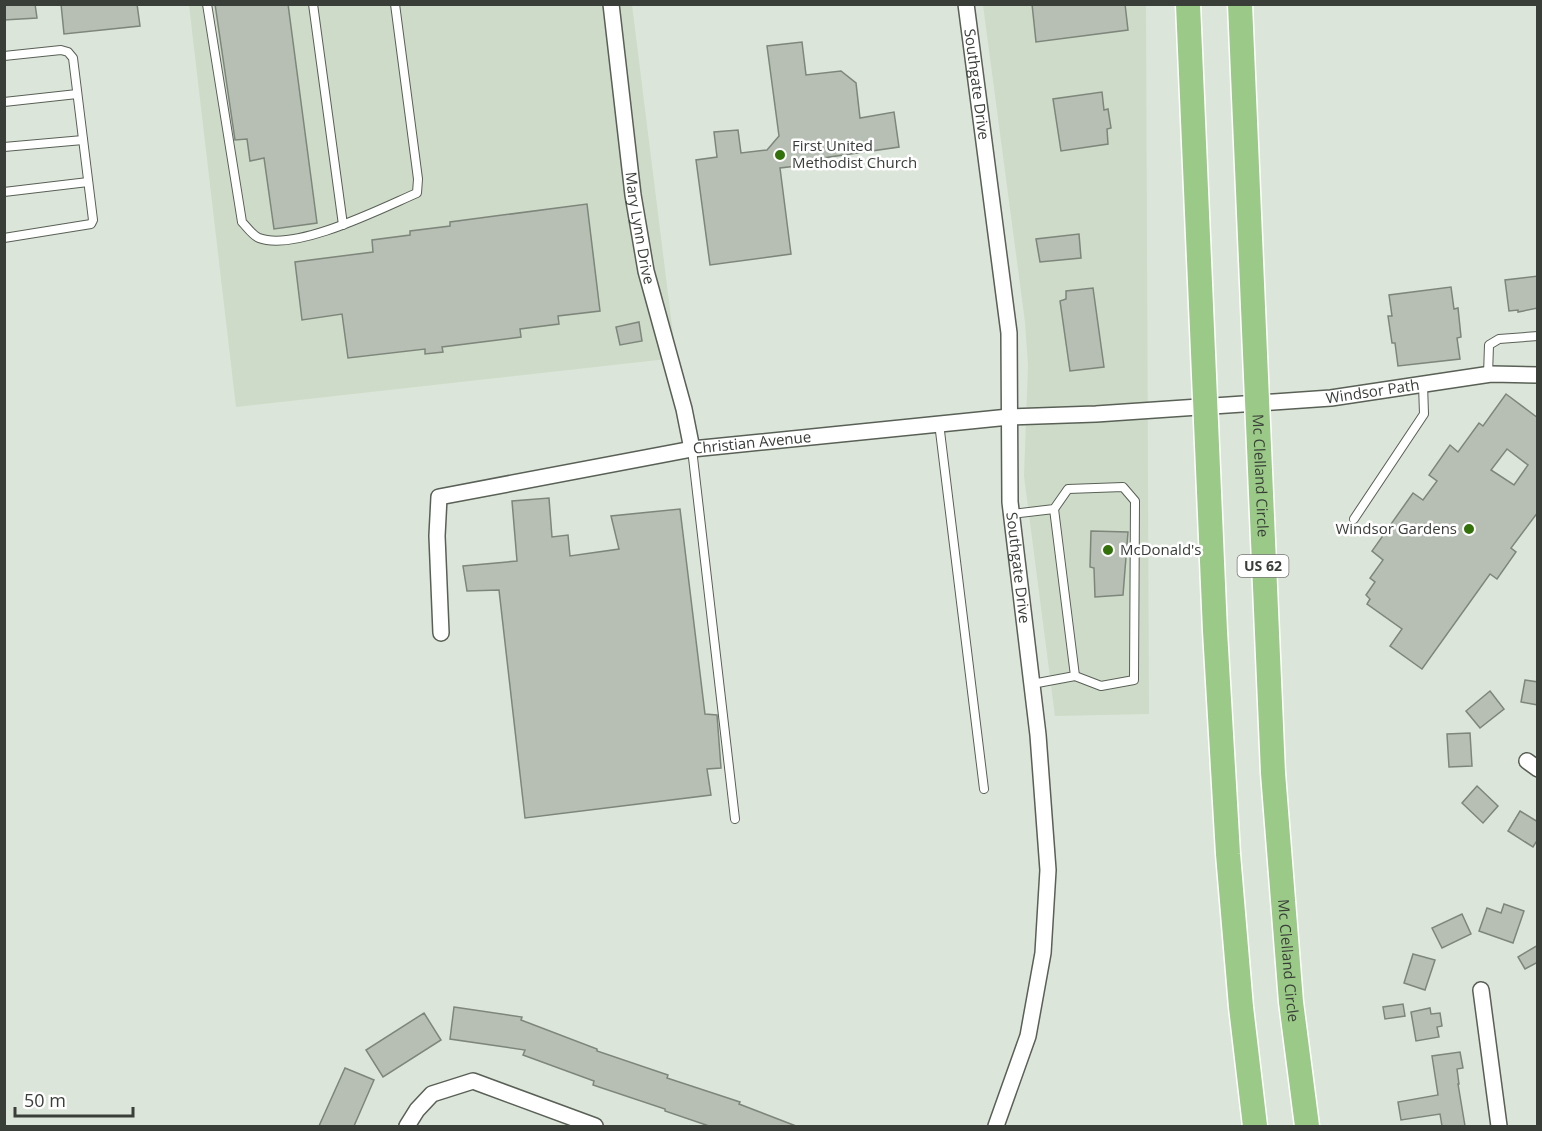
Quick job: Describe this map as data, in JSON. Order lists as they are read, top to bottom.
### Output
{
  "streets": {
    "highway": ["Mc Clelland Circle", "US 62"],
    "street": [
      "Southgate Drive",
      "Mary Lynn Drive",
      "Windsor Path",
      "Christian Avenue"
    ]
  },
  "crossings": [
    ["Southgate Drive", "Christian Avenue"],
    ["Mary Lynn Drive", "Christian Avenue"],
    ["Windsor Path", "Christian Avenue"],
    ["Windsor Path", "Mc Clelland Circle"]
  ],
  "places": ["First United Methodist Church", "Windsor Gardens", "McDonald's"],
  "scale_bar": "50 m"
}
